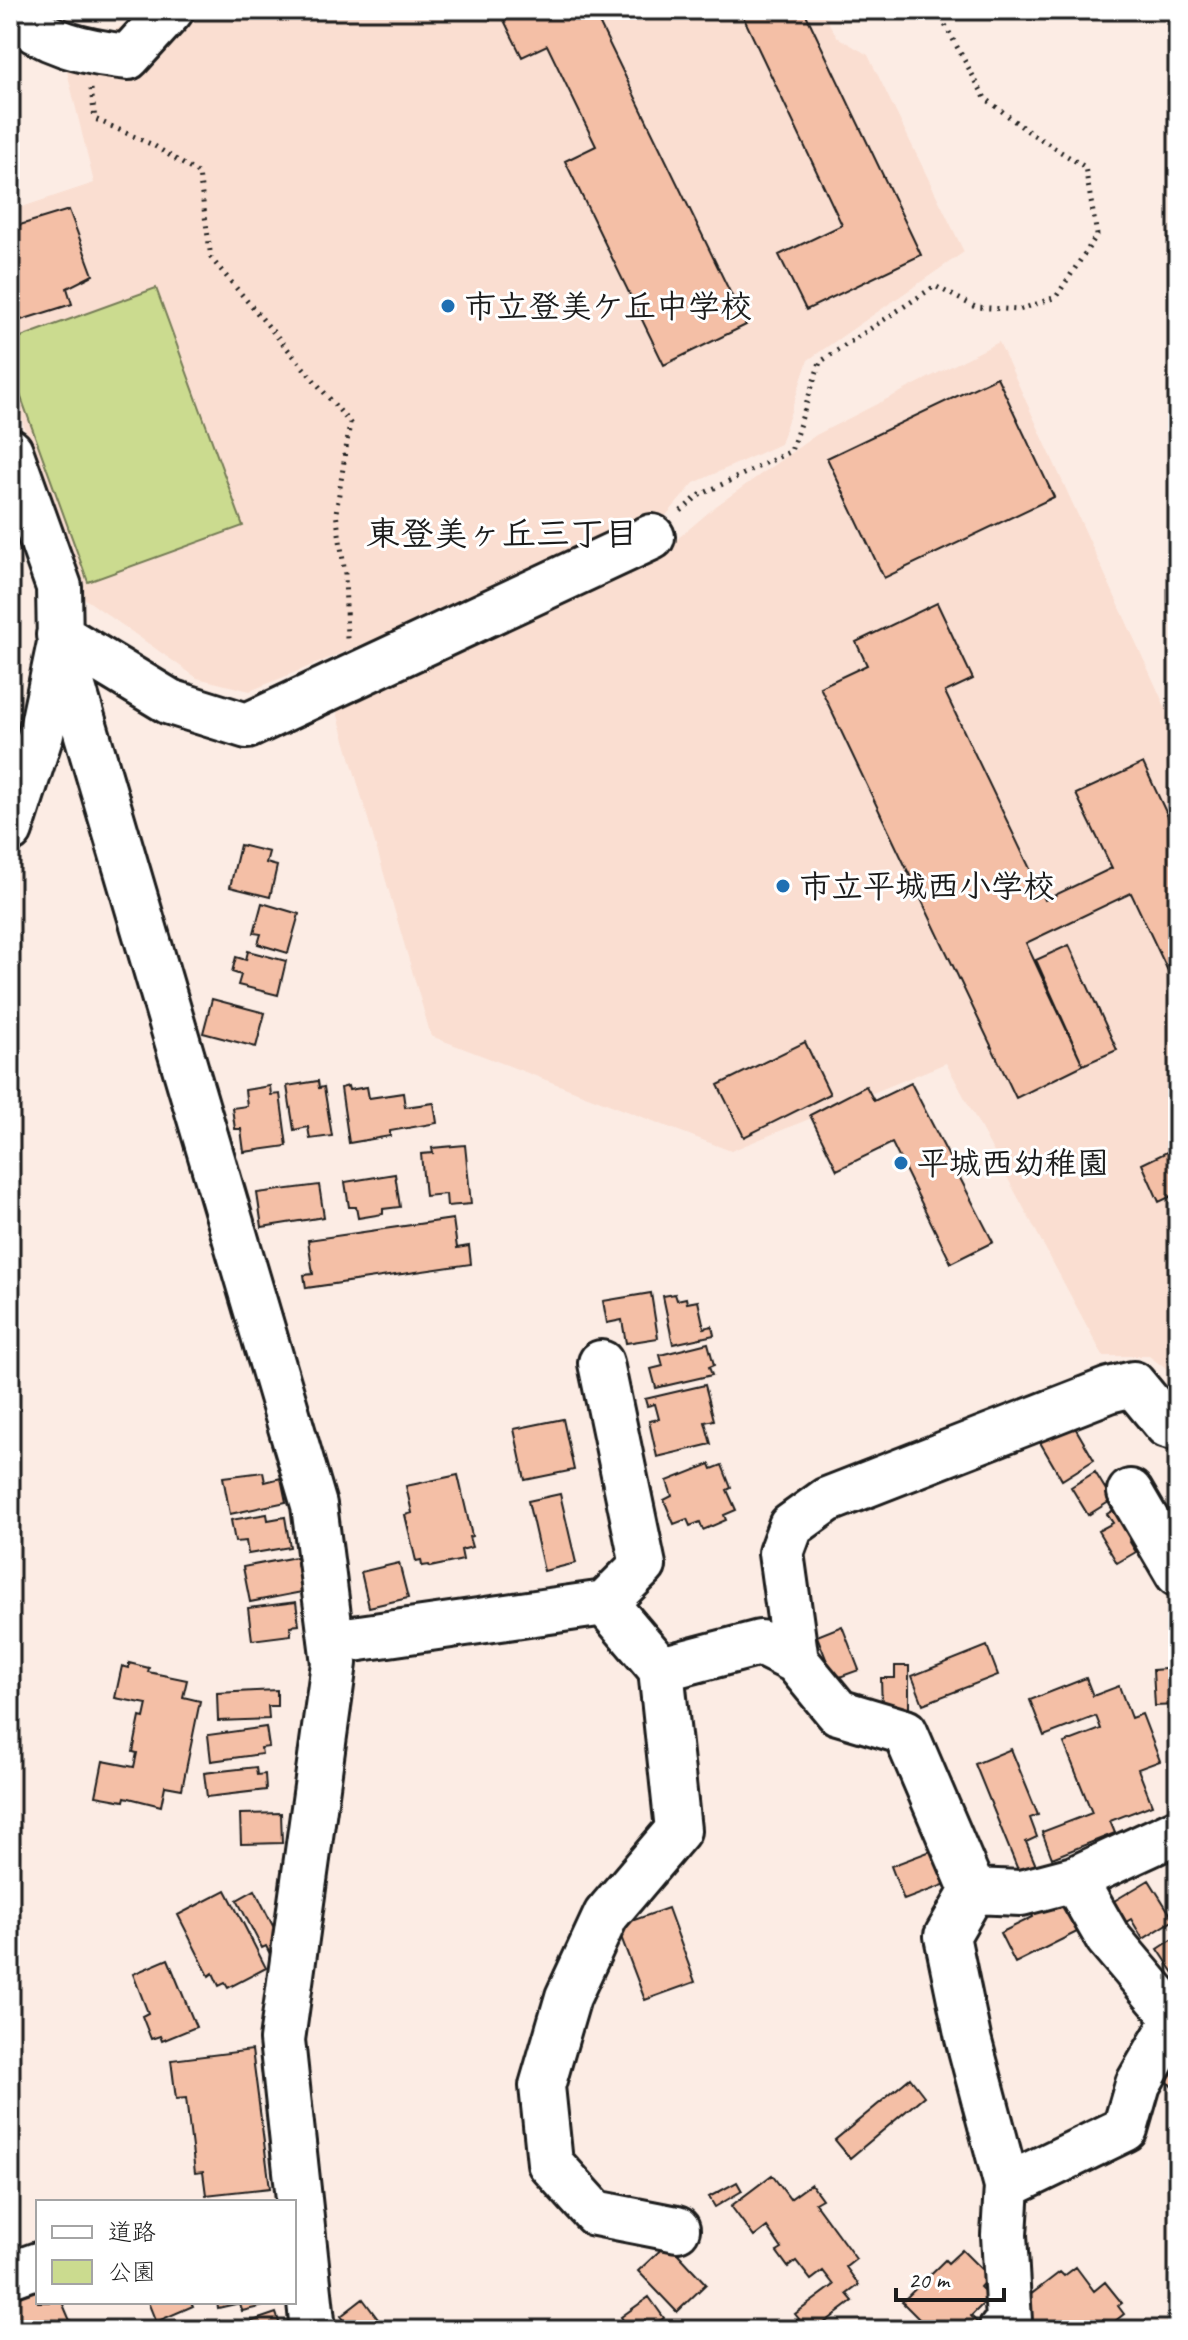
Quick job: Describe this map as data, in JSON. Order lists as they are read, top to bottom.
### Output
{
  "districts": ["東登美ヶ丘三丁目"],
  "places": ["市立登美ケ丘中学校", "市立平城西小学校", "平城西幼稚園"],
  "legend": ["道路", "公園"],
  "scale_bar": "20 m"
}
